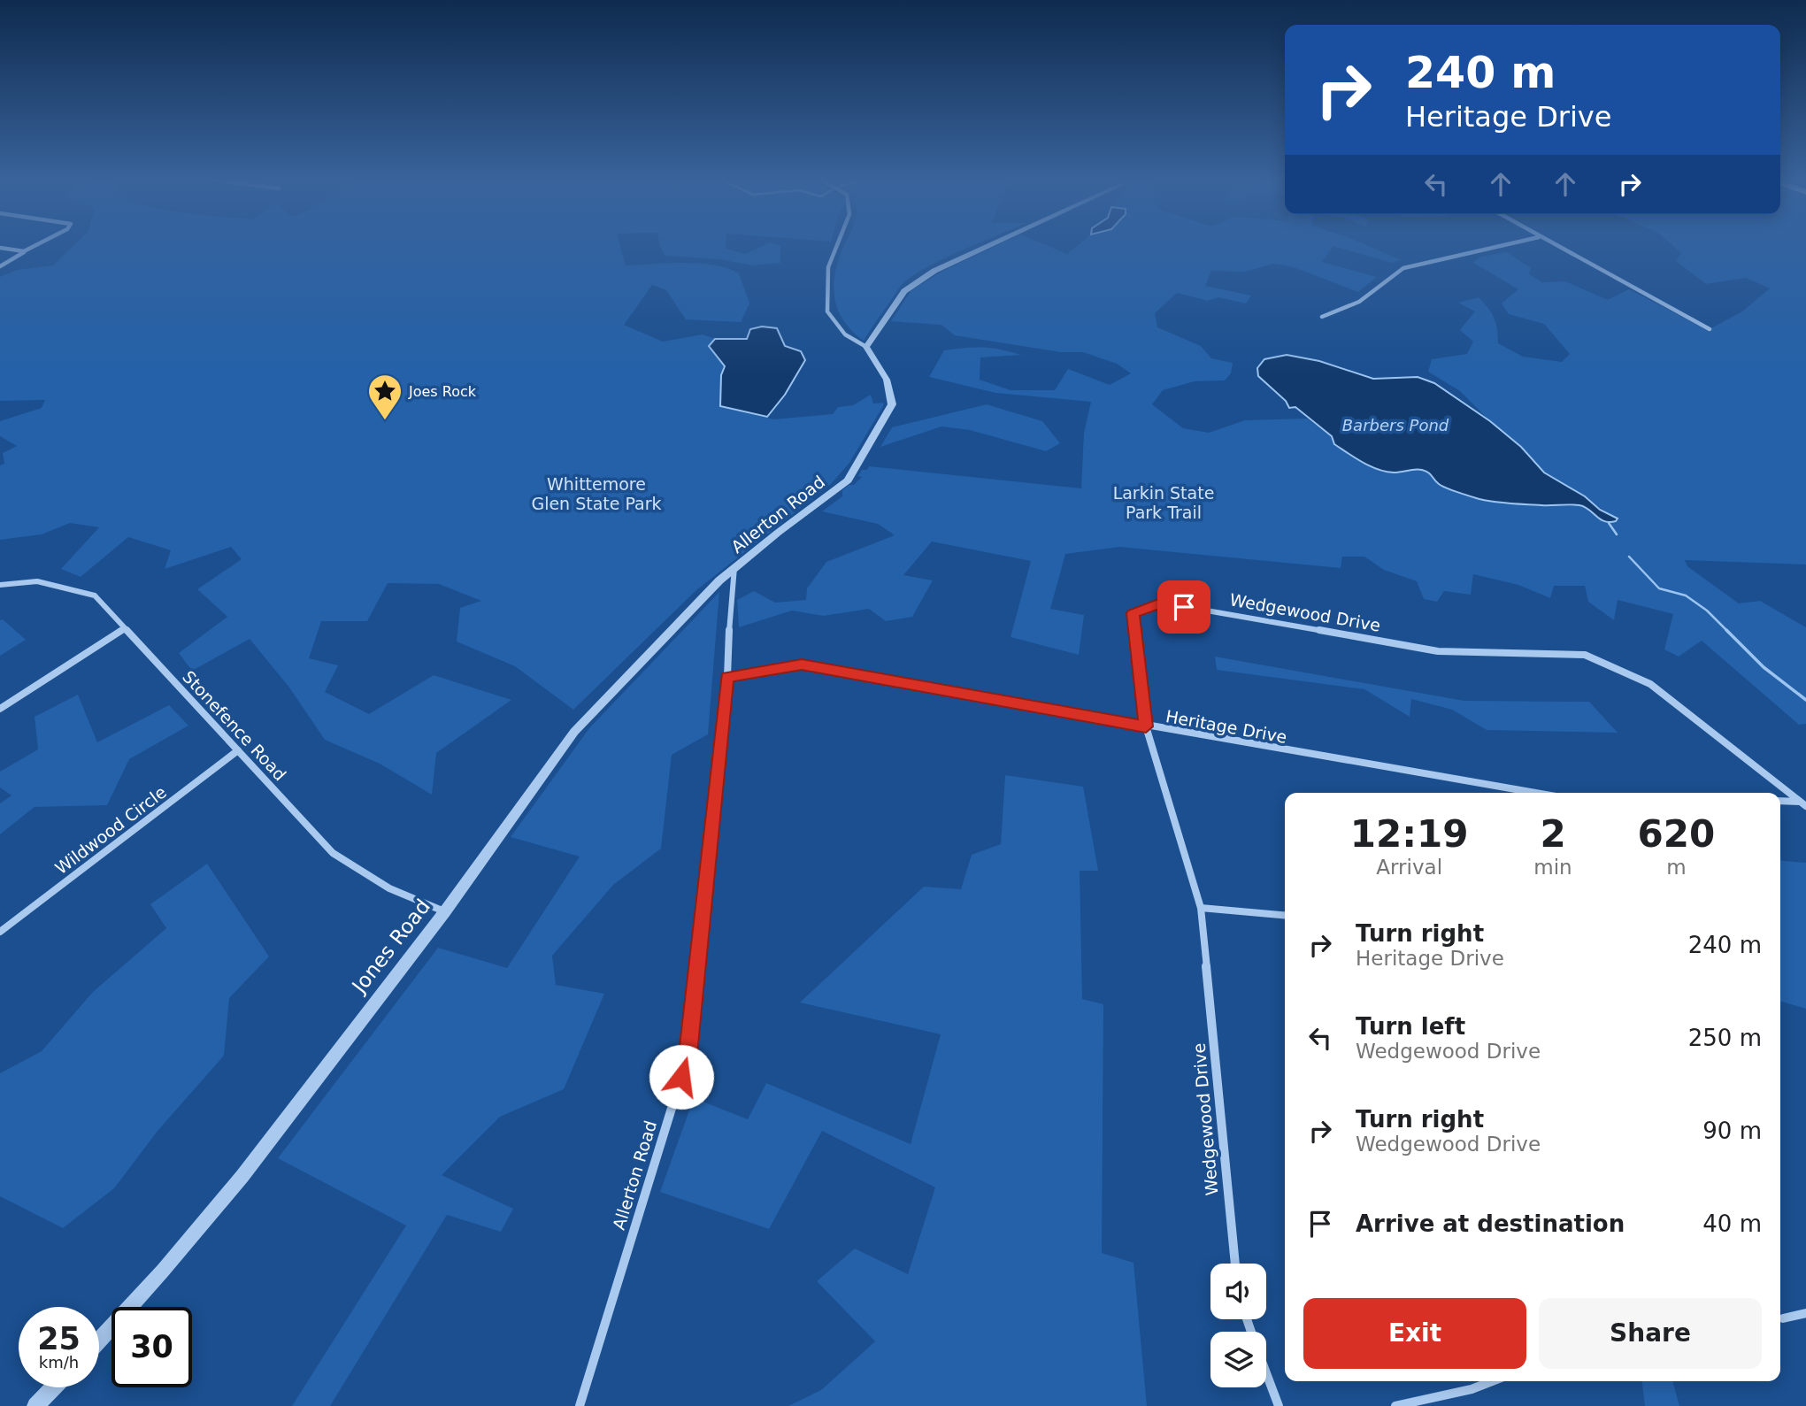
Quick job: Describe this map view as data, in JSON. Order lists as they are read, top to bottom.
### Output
{
  "streets": {
    "street": [
      "Allerton Road",
      "Wedgewood Drive",
      "Stonefence Road",
      "Heritage Drive",
      "Wildwood Circle",
      "Jones Road"
    ]
  },
  "crossings": [
    ["Allerton Road", "Heritage Drive"],
    ["Allerton Road", "Jones Road"],
    ["Wedgewood Drive", "Heritage Drive"],
    ["Stonefence Road", "Wildwood Circle"],
    ["Stonefence Road", "Jones Road"]
  ],
  "water": ["Barbers Pond"],
  "parks": ["Whittemore Glen State Park", "Larkin State Park Trail"],
  "places": {
    "place": ["Joes Rock"]
  },
  "page": {
    "turn": ["240 m", "Heritage Drive"],
    "eta": [
      "12:19",
      "Arrival",
      "2",
      "min",
      "620",
      "m"
    ],
    "list": [
      {
        "name": "Turn right",
        "note": "Heritage Drive",
        "value": "240 m"
      },
      {
        "name": "Turn left",
        "note": "Wedgewood Drive",
        "value": "250 m"
      },
      {
        "name": "Turn right",
        "note": "Wedgewood Drive",
        "value": "90 m"
      },
      {
        "name": "Arrive at destination",
        "value": "40 m"
      }
    ],
    "buttons": ["Exit", "Share"],
    "speed": "25 km/h",
    "limit": "30"
  }
}
